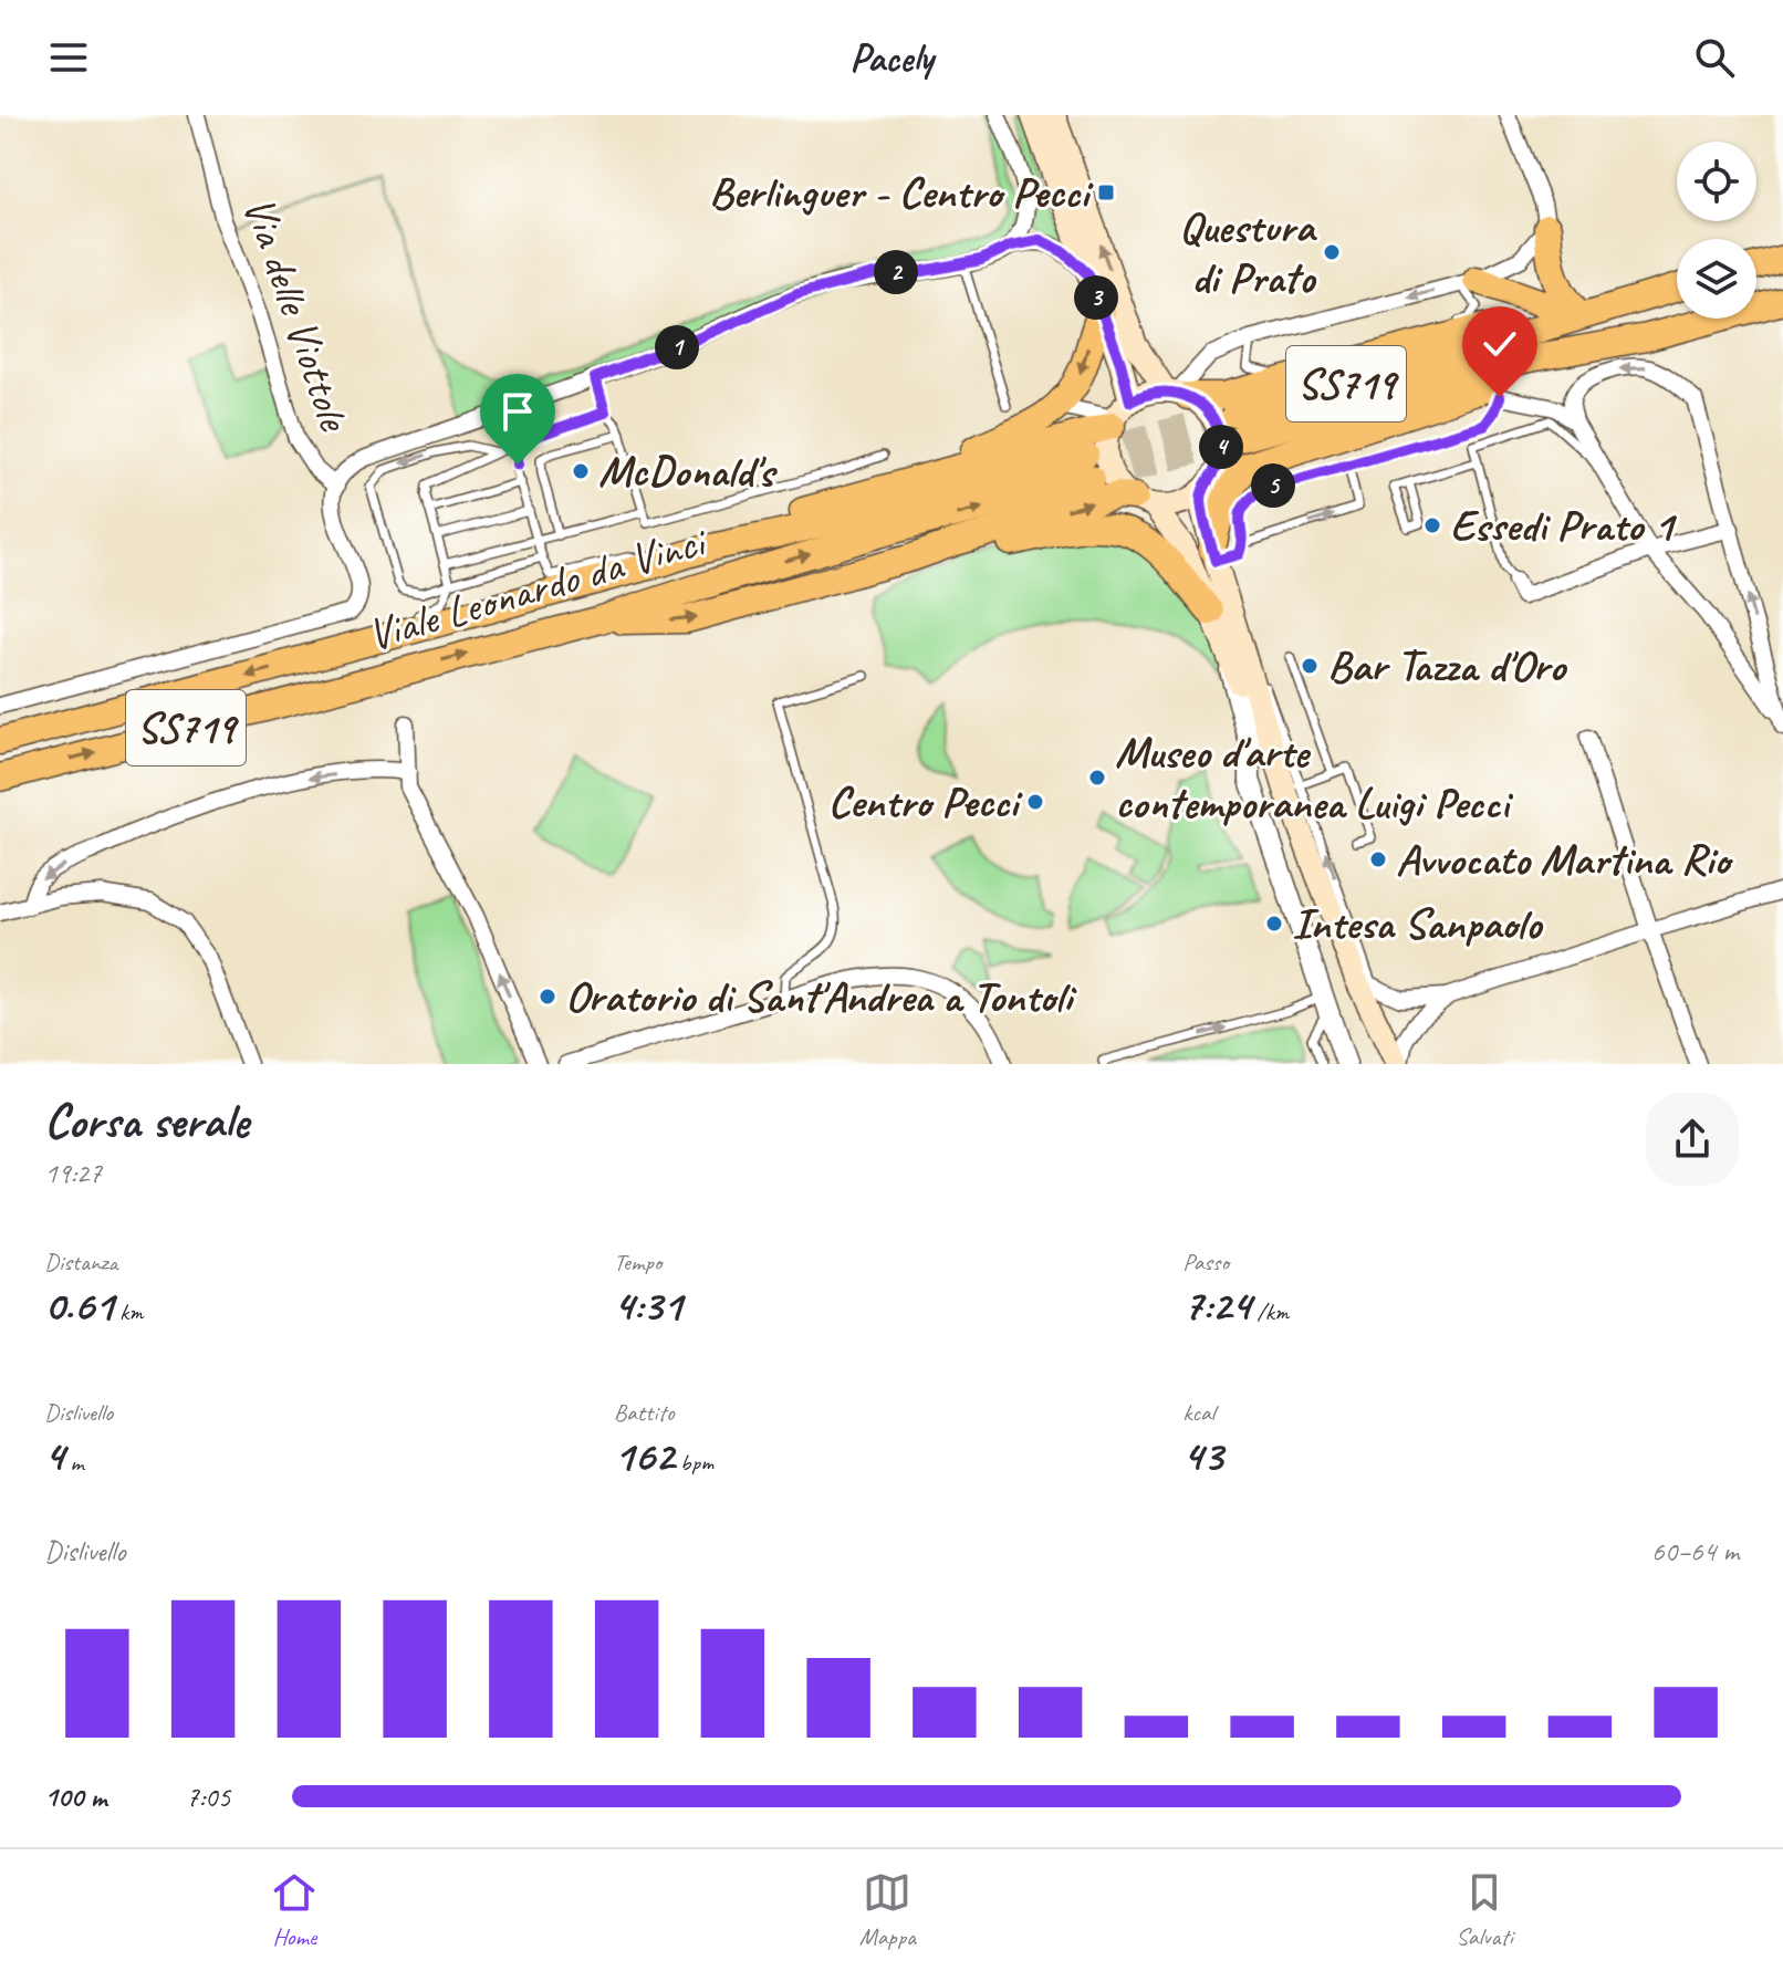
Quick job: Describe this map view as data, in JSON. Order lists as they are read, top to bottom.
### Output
{
  "streets": {
    "highway": ["SS719", "Viale Leonardo da Vinci"],
    "street": ["Via delle Viottole"]
  },
  "places": {
    "transit": ["Berlinguer - Centro Pecci"],
    "other": [
      "Questura di Prato",
      "McDonald's",
      "Essedi Prato 1",
      "Bar Tazza d'Oro",
      "Museo d'arte contemporanea Luigi Pecci",
      "Centro Pecci",
      "Avvocato Martina Rio",
      "Intesa Sanpaolo",
      "Oratorio di Sant'Andrea a Tontoli"
    ]
  },
  "page": {
    "header": "Pacely",
    "pins": [
      "2",
      "3",
      "1",
      "4",
      "5"
    ],
    "heading": ["Corsa serale", "19:27"],
    "stats": [
      ["Distanza", "0.61 km"],
      ["Tempo", "4:31"],
      ["Passo", "7:24 /km"],
      ["Dislivello", "4 m"],
      ["Battito", "162 bpm"],
      ["kcal", "43"]
    ],
    "chart": ["Dislivello", "60–64 m"],
    "list": [
      {
        "name": "100 m",
        "note": "7:05"
      }
    ],
    "tabs": ["Home", "Mappa", "Salvati"]
  }
}
